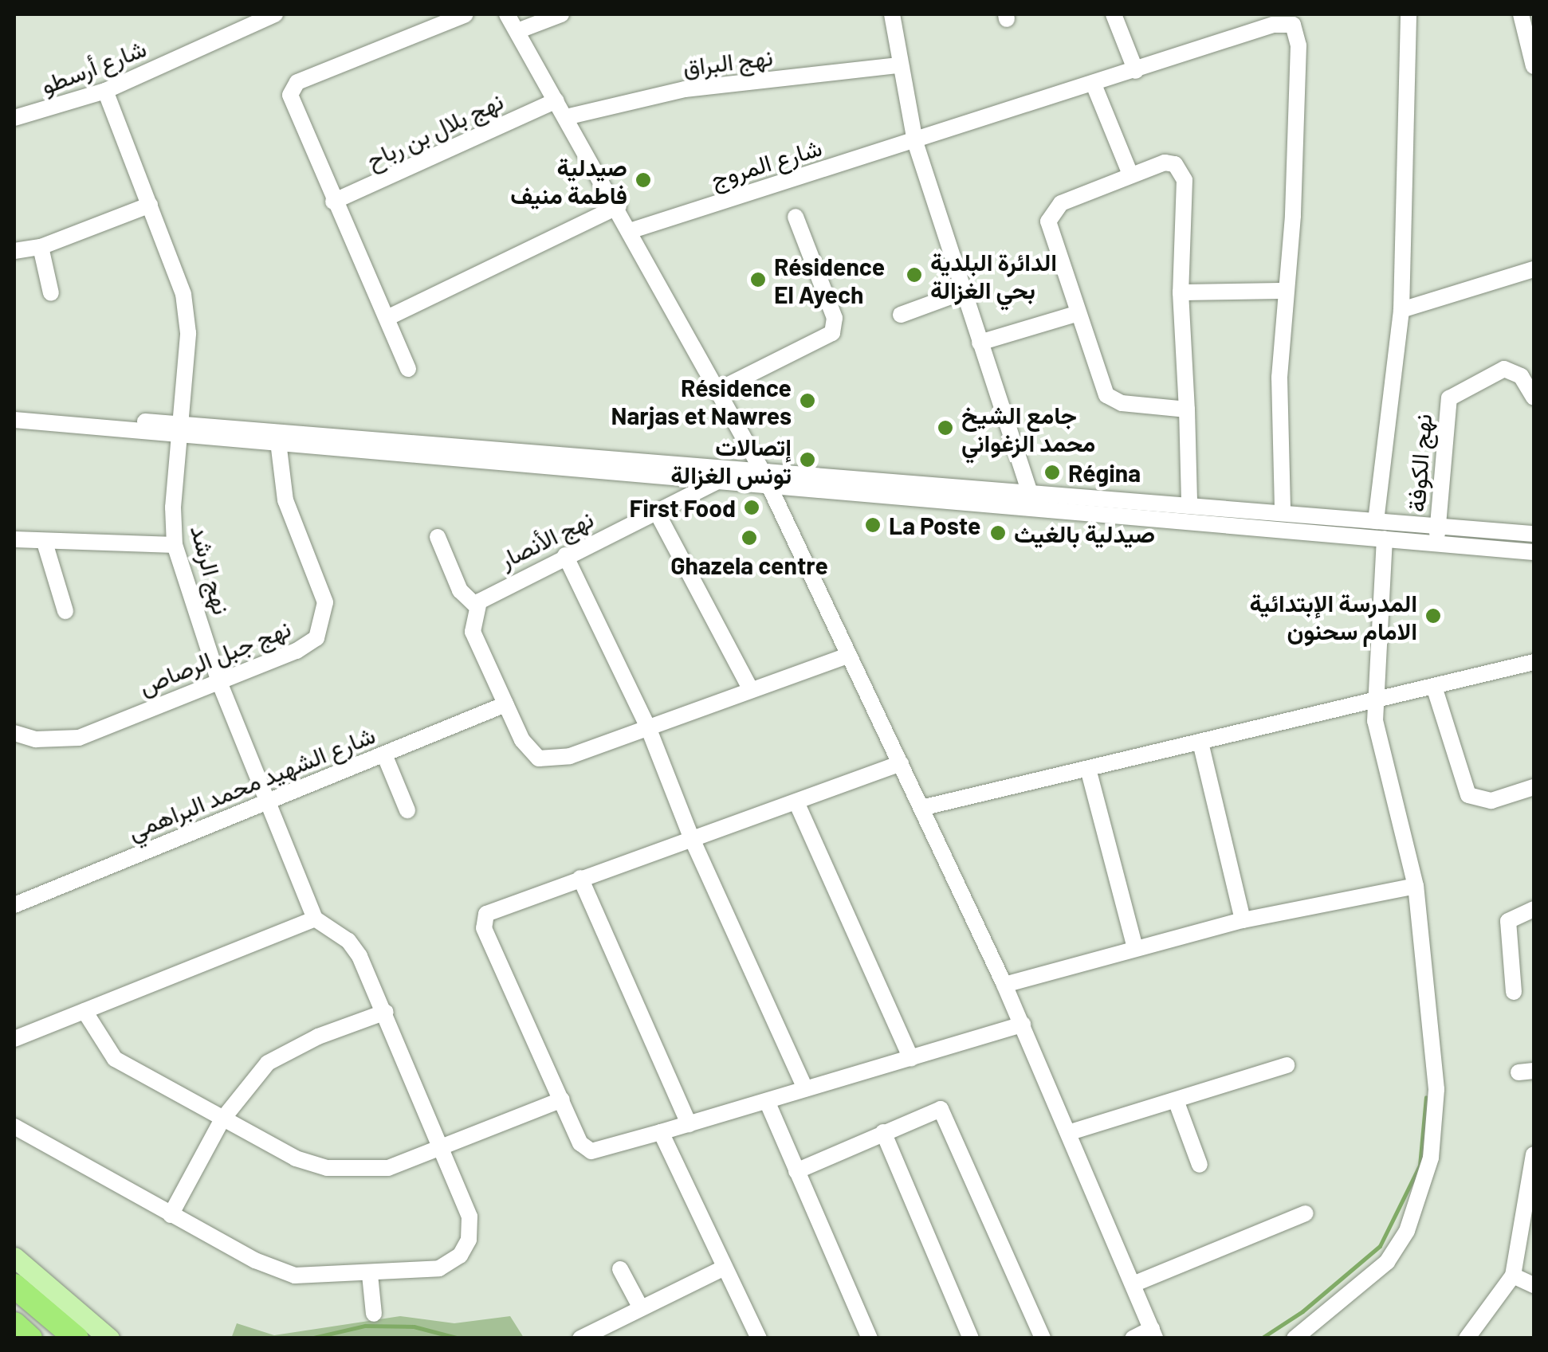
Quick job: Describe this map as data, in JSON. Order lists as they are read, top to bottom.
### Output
{
  "streets": {
    "street": [
      "نهج البراق",
      "شارع أرسطو",
      "نهج بلال بن رباح",
      "شارع المروج",
      "نهج الكوفة",
      "نهج الأنصار",
      "نهج الرشد",
      "نهج جبل الرصاص",
      "شارع الشهيد محمد البراهمي"
    ]
  },
  "crossings": [
    ["شارع أرسطو", "نهج الرشد"],
    ["نهج الرشد", "نهج جبل الرصاص"],
    ["نهج الرشد", "شارع الشهيد محمد البراهمي"]
  ],
  "places": [
    "صيدلية فاطمة منيف",
    "الدائرة البلدية بحي الغزالة",
    "Résidence El Ayech",
    "Résidence Narjas et Nawres",
    "جامع الشيخ محمد الزغواني",
    "إتصالات تونس الغزالة",
    "Régina",
    "First Food",
    "La Poste",
    "صيدلية بالغيث",
    "Ghazela centre",
    "المدرسة الإبتدائية الامام سحنون"
  ]
}
